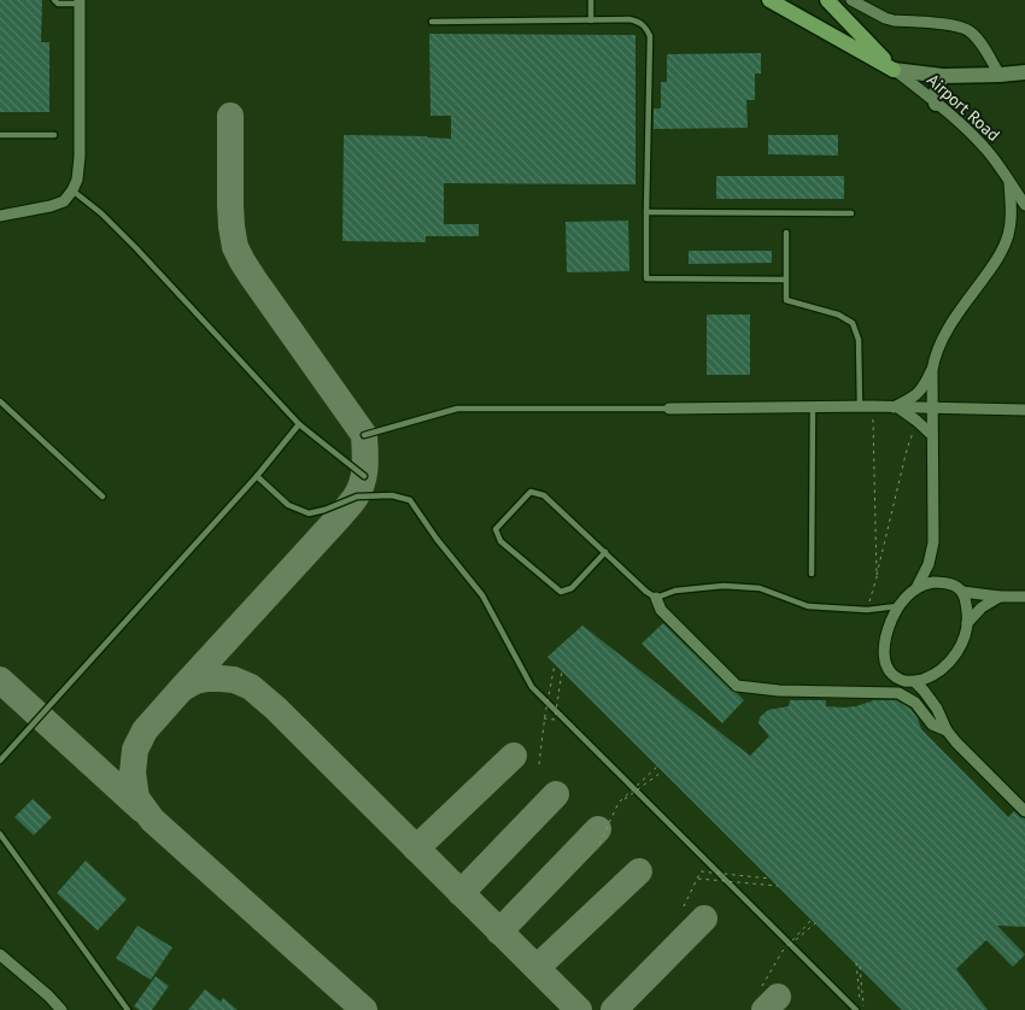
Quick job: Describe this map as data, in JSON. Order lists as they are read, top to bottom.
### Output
{
  "streets": {
    "street": ["Airport Road"]
  }
}
